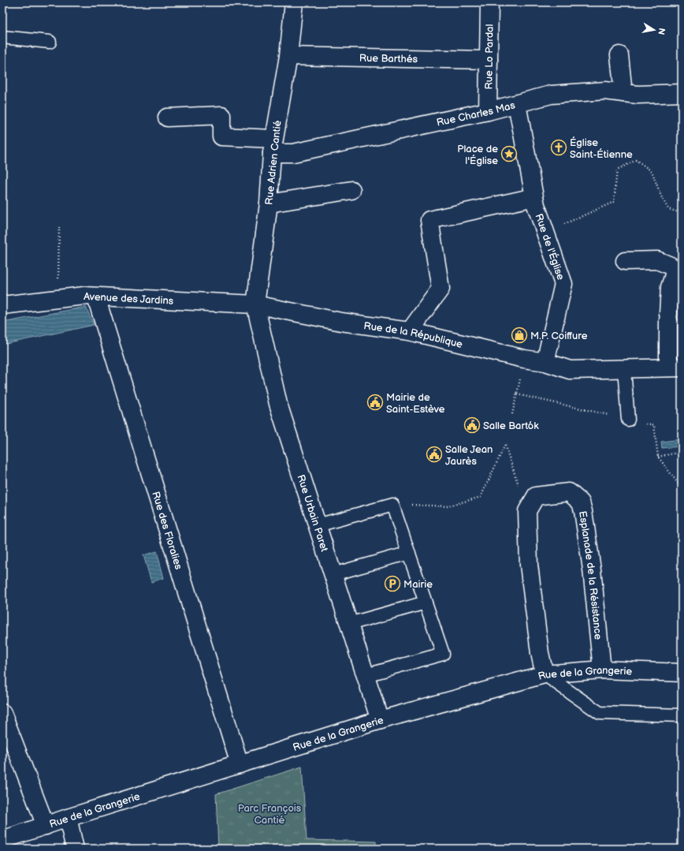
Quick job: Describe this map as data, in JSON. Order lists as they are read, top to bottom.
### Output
{
  "streets": {
    "street": [
      "Rue Lo Pardal",
      "Rue Barthés",
      "Rue Charles Mas",
      "Rue Adrien Cantié",
      "Rue de l'Église",
      "Avenue des Jardins",
      "Rue de la République",
      "Rue Urbain Paret",
      "Rue des Floralies",
      "Esplanade de la Résistance",
      "Rue de la Grangerie"
    ]
  },
  "crossings": [
    ["Rue Lo Pardal", "Rue Barthés"],
    ["Rue Lo Pardal", "Rue Charles Mas"],
    ["Rue Barthés", "Rue Adrien Cantié"],
    ["Rue Charles Mas", "Rue Adrien Cantié"],
    ["Rue Adrien Cantié", "Avenue des Jardins"],
    ["Rue Adrien Cantié", "Rue de la République"],
    ["Rue Adrien Cantié", "Rue Urbain Paret"],
    ["Rue de l'Église", "Rue de la République"],
    ["Avenue des Jardins", "Rue de la République"],
    ["Avenue des Jardins", "Rue Urbain Paret"],
    ["Avenue des Jardins", "Rue des Floralies"],
    ["Rue de la République", "Rue Urbain Paret"],
    ["Rue Urbain Paret", "Rue de la Grangerie"],
    ["Rue des Floralies", "Rue de la Grangerie"],
    ["Esplanade de la Résistance", "Rue de la Grangerie"]
  ],
  "parks": ["Parc François Cantié"],
  "places": {
    "church": ["Église Saint-Étienne"],
    "place": ["Place de l'Église"],
    "shop": ["M.P. Coiffure"],
    "public building": ["Mairie de Saint-Estève", "Salle Bartók", "Salle Jean Jaurès"],
    "parking": ["Mairie"]
  },
  "north": "right"
}
